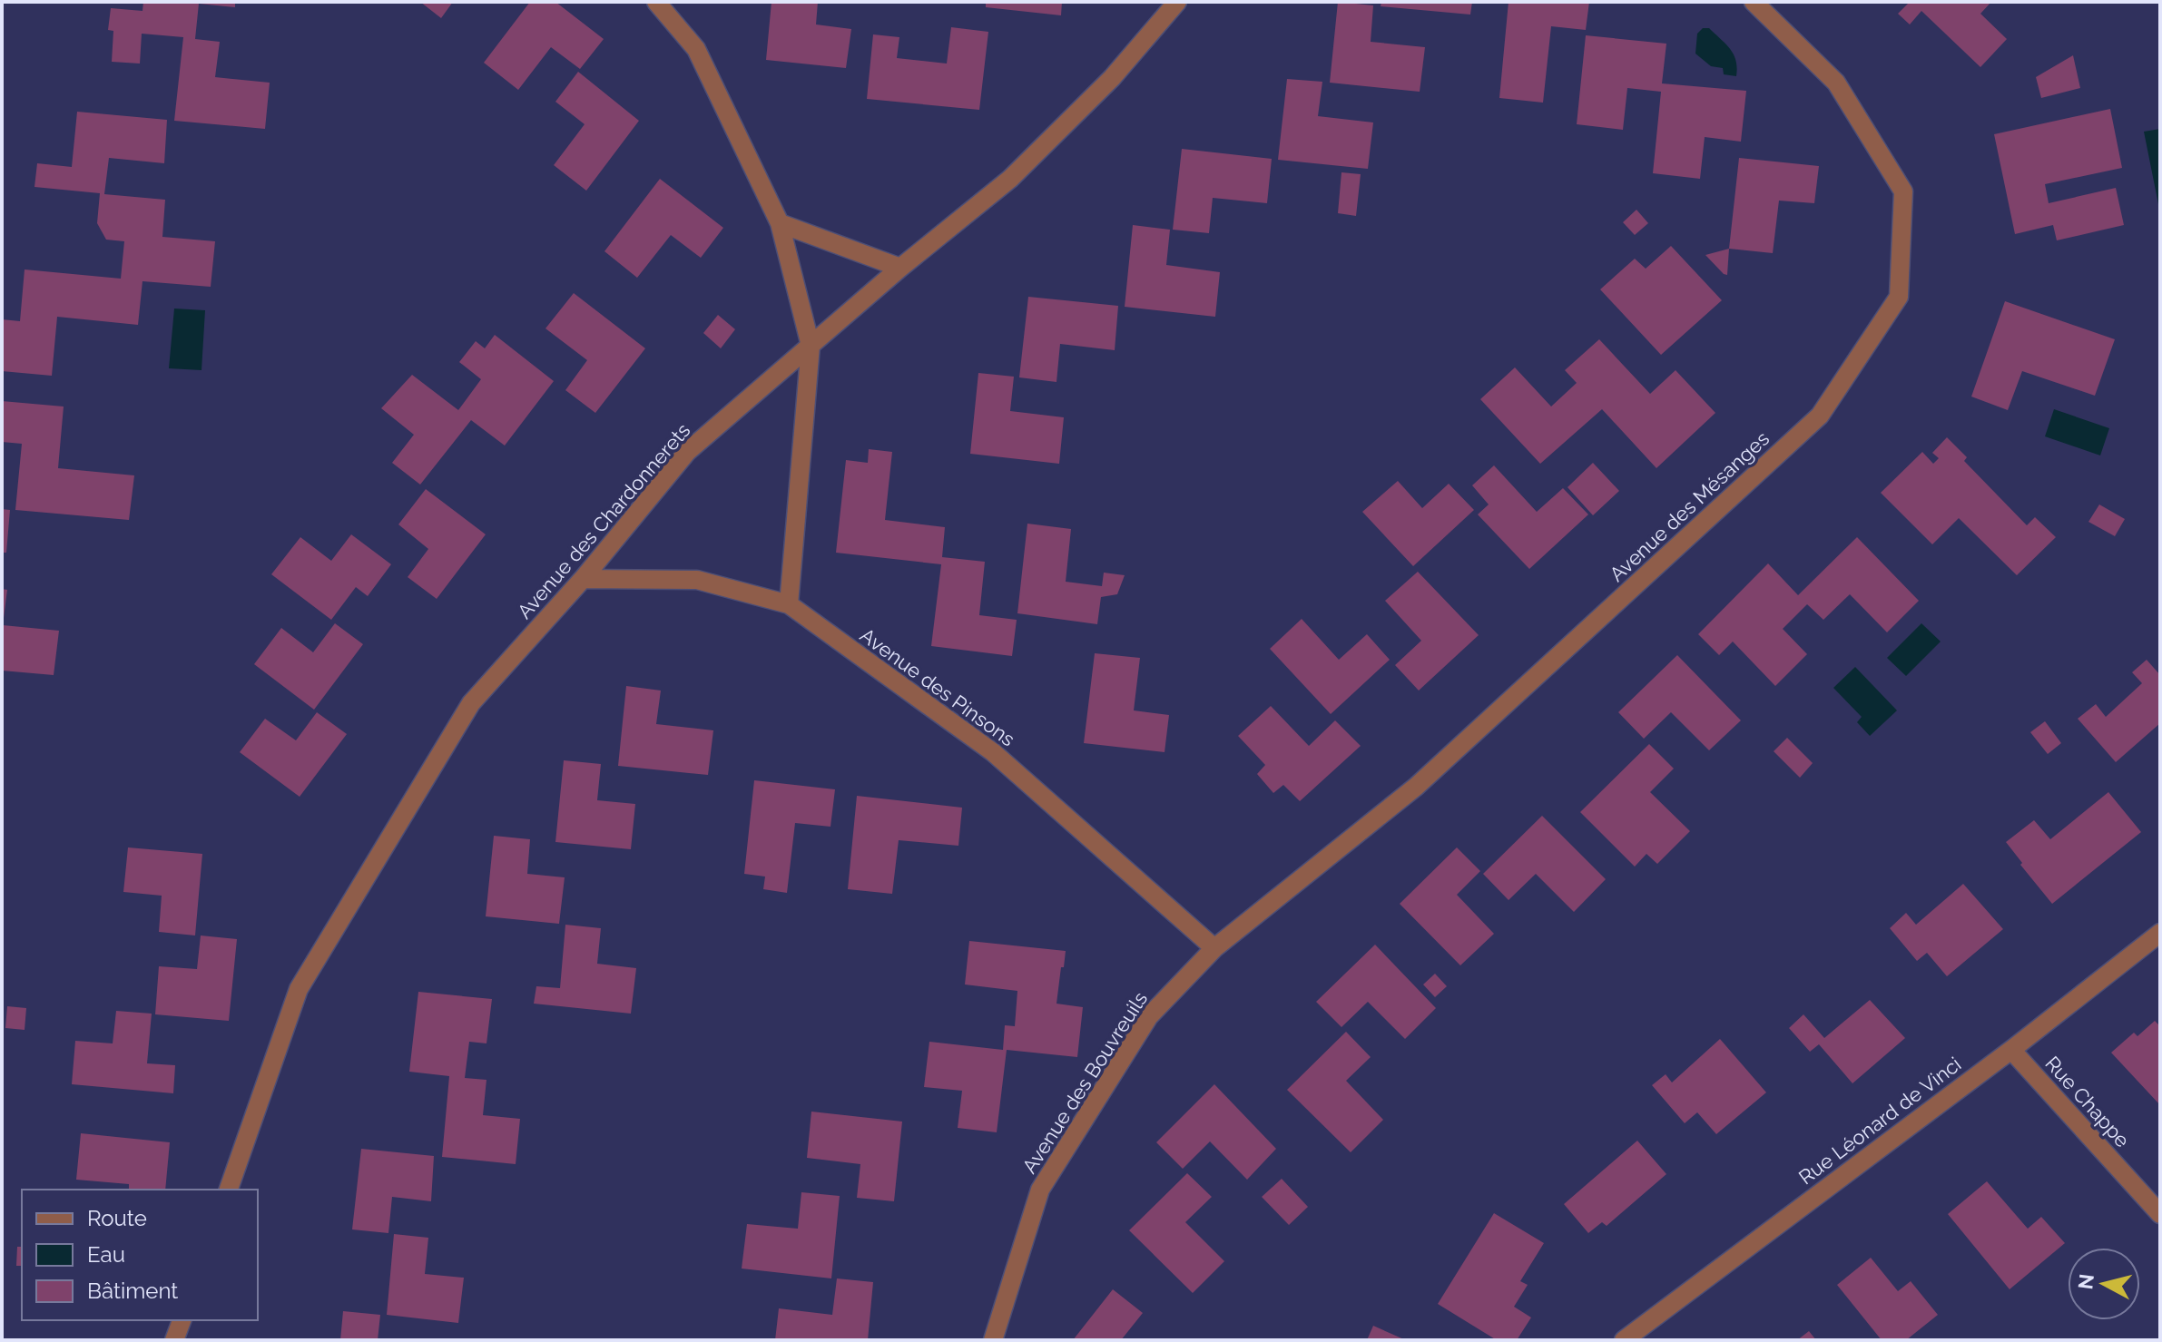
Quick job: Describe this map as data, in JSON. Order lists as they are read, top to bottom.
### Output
{
  "streets": {
    "street": [
      "Avenue des Mésanges",
      "Avenue des Chardonnerets",
      "Avenue des Pinsons",
      "Avenue des Bouvreuils",
      "Rue Chappe",
      "Rue Léonard de Vinci"
    ]
  },
  "crossings": [
    ["Avenue des Mésanges", "Avenue des Pinsons"],
    ["Avenue des Mésanges", "Avenue des Bouvreuils"],
    ["Avenue des Chardonnerets", "Avenue des Pinsons"],
    ["Avenue des Pinsons", "Avenue des Bouvreuils"],
    ["Rue Chappe", "Rue Léonard de Vinci"]
  ],
  "legend": ["Route", "Eau", "Bâtiment"],
  "north": "left"
}
